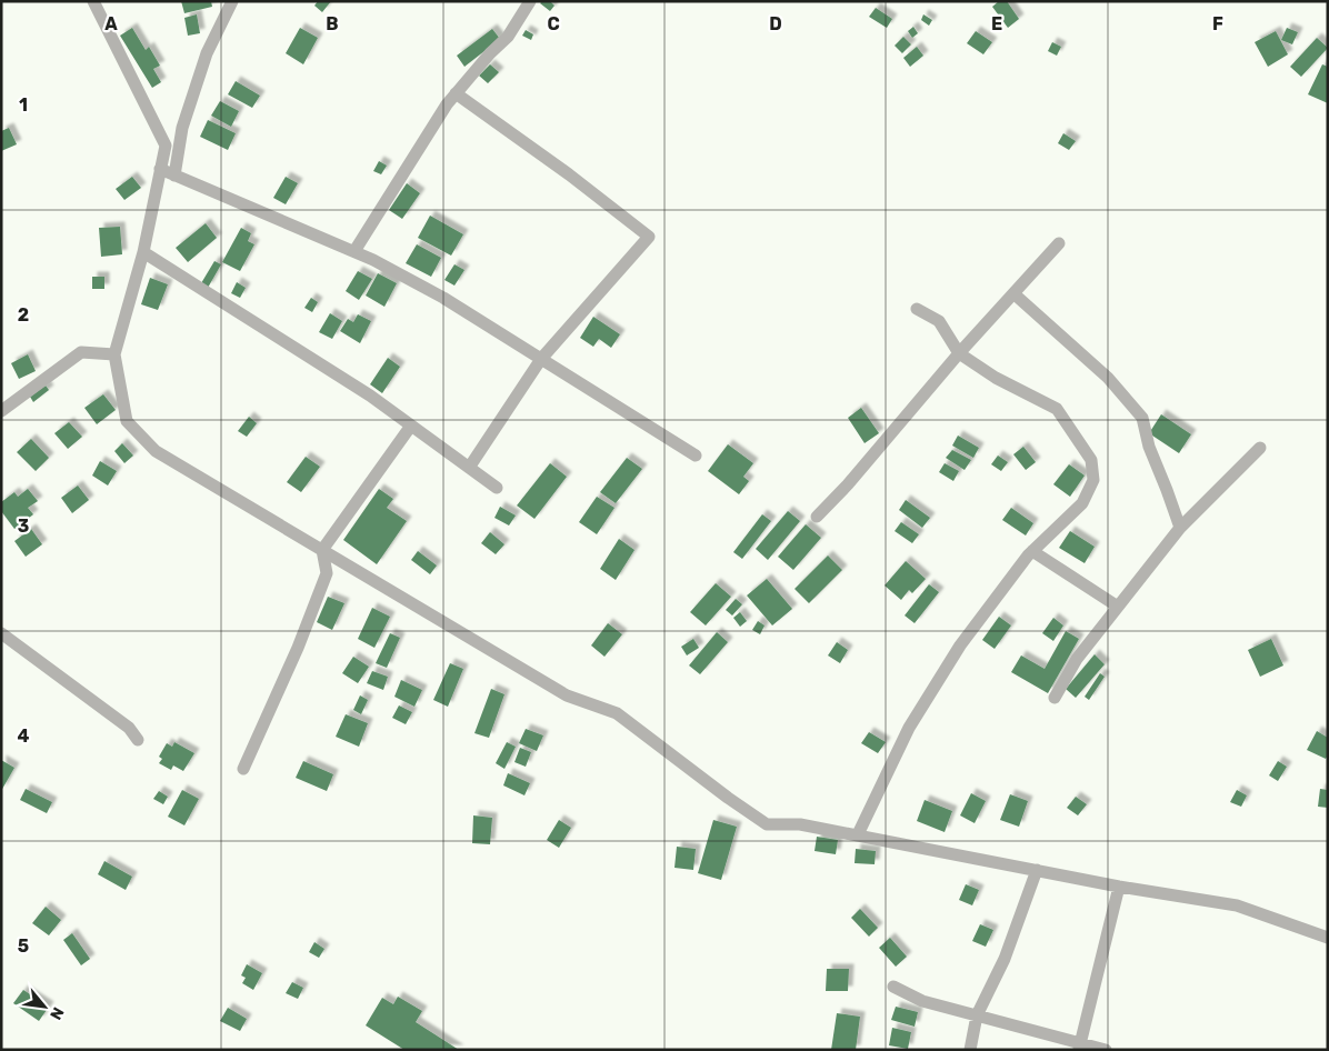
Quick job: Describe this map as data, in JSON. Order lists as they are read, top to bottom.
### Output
{
  "north": "bottom right",
  "grid": {
    "columns": [
      "A",
      "B",
      "C",
      "D",
      "E",
      "F"
    ],
    "rows": [
      "1",
      "2",
      "3",
      "4",
      "5"
    ]
  }
}
